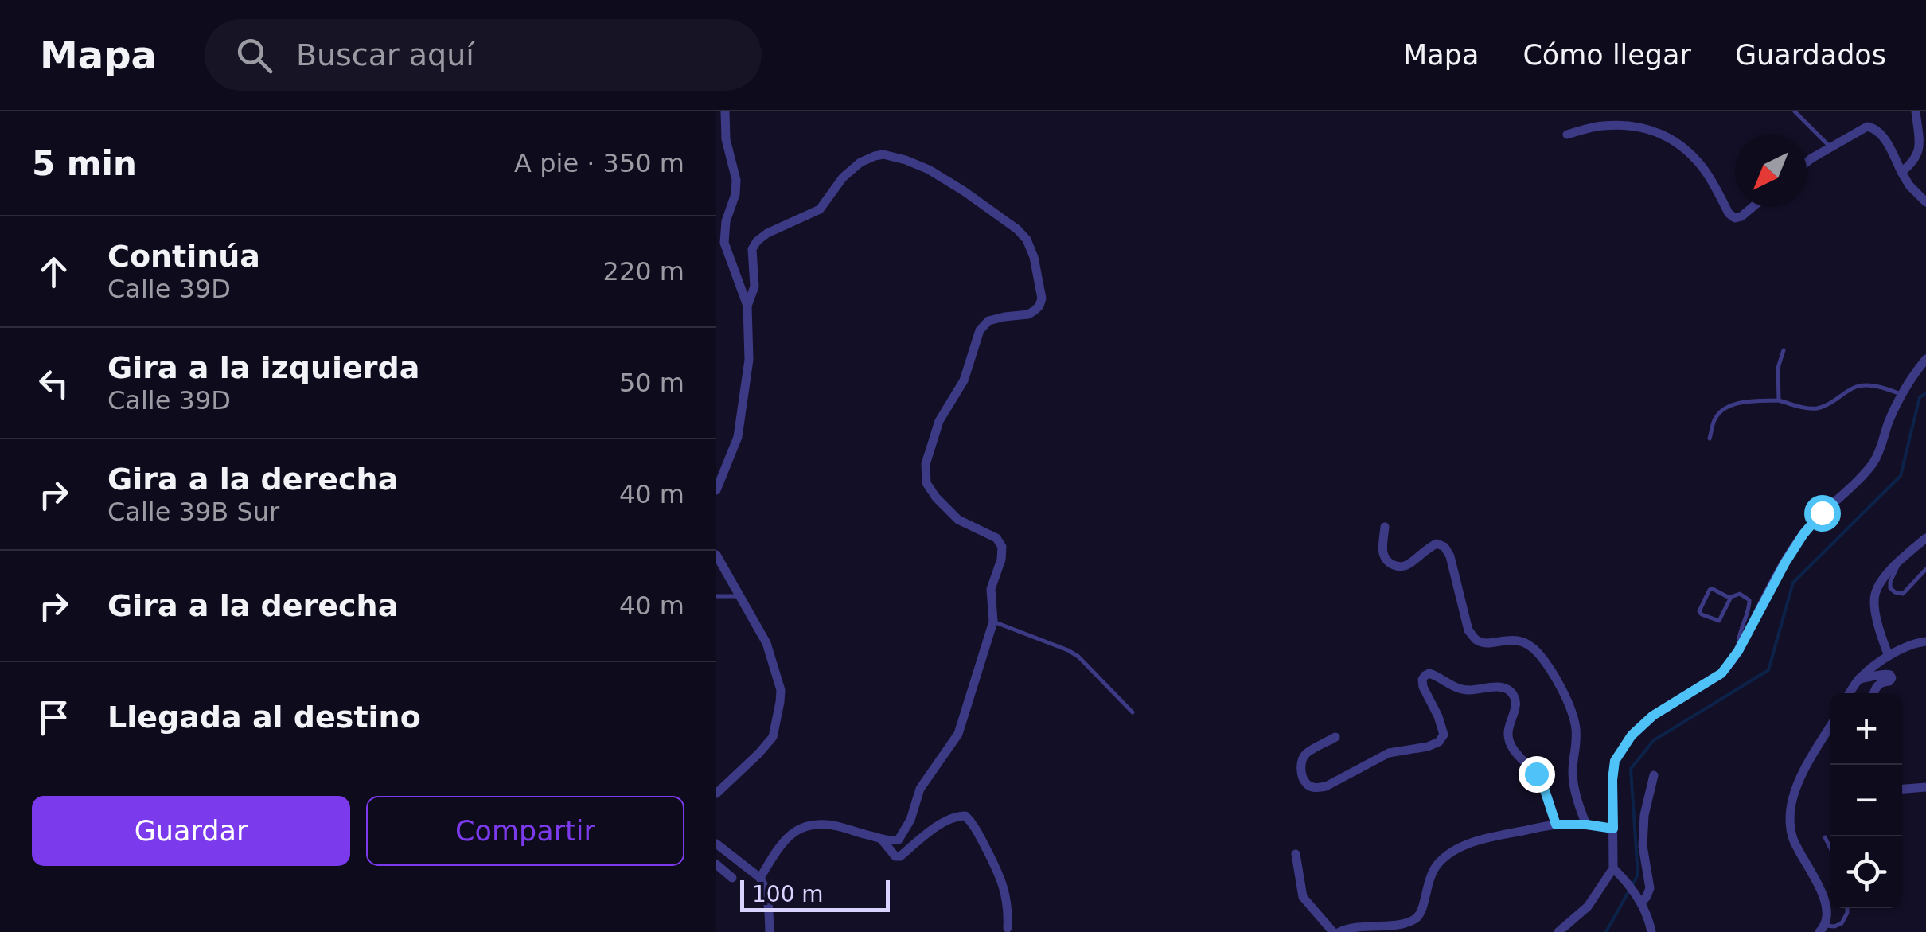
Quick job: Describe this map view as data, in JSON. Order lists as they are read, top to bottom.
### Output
{
  "scale_bar": "100 m",
  "north": "bottom left",
  "page": {
    "header": "Mapa",
    "search": "Buscar aquí",
    "nav": ["Mapa", "Cómo llegar", "Guardados"],
    "heading": ["5 min", "A pie · 350 m"],
    "list": [
      ["Continúa", "Calle 39D", "220 m"],
      ["Gira a la izquierda", "Calle 39D", "50 m"],
      ["Gira a la derecha", "Calle 39B Sur", "40 m"],
      ["Gira a la derecha", "40 m"],
      "Llegada al destino"
    ],
    "map_buttons": ["+", "−"],
    "buttons": ["Guardar", "Compartir"],
    "scale": "100 m"
  }
}
